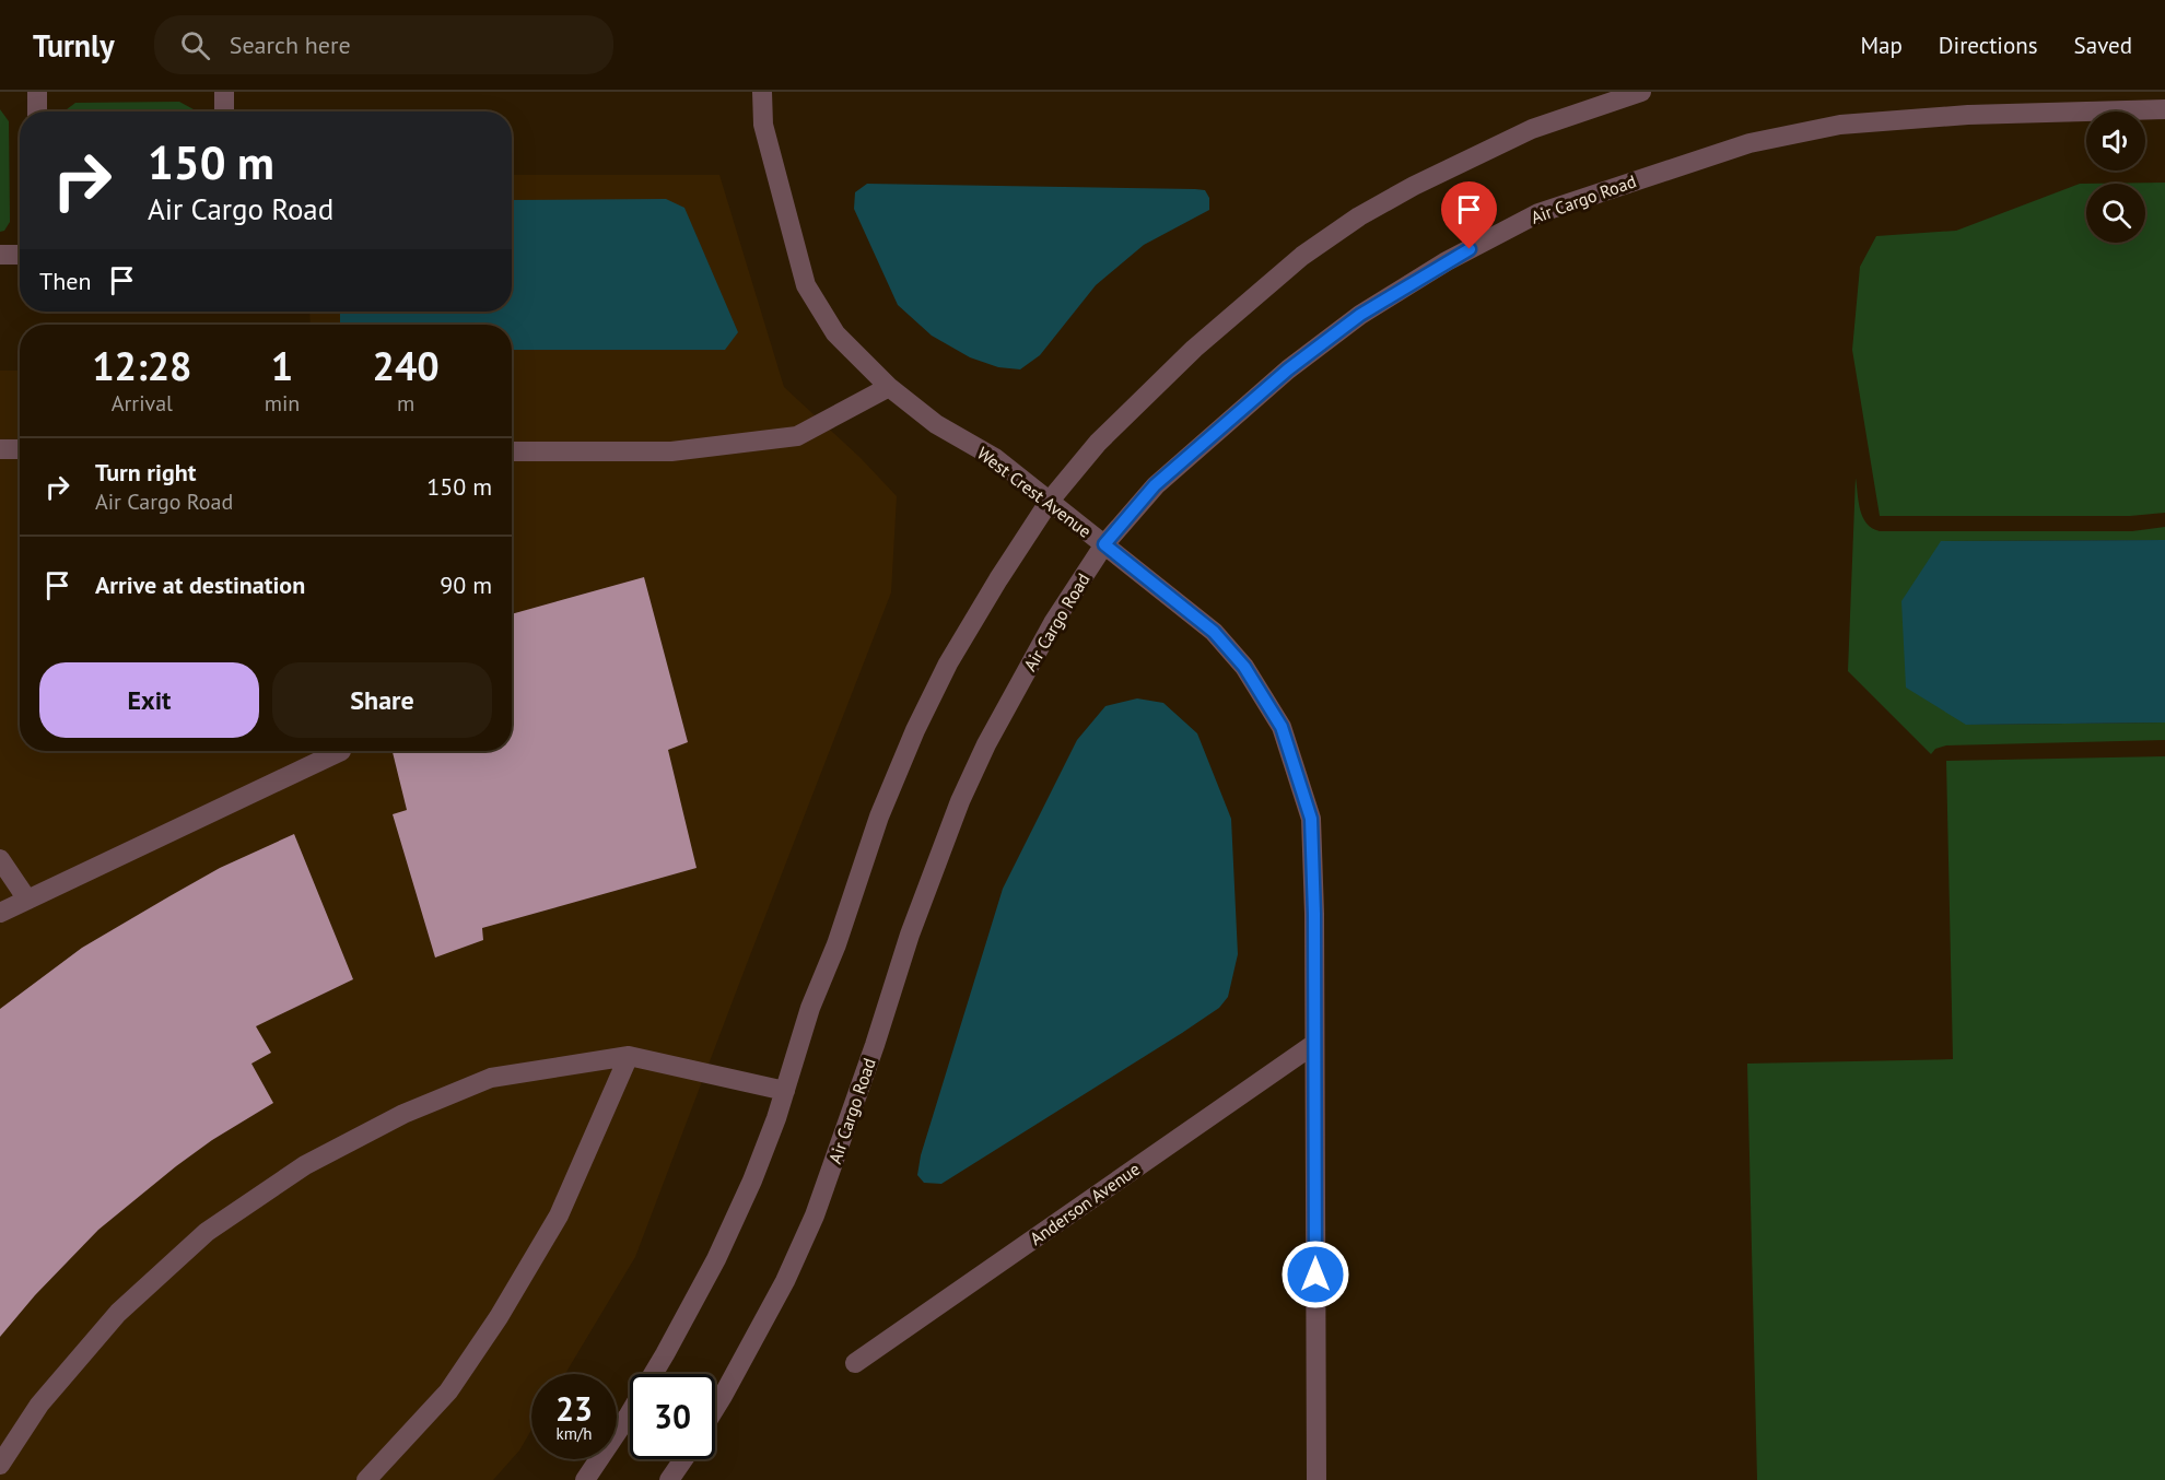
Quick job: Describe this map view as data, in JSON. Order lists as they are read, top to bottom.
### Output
{
  "streets": {
    "street": ["Air Cargo Road", "West Crest Avenue", "Anderson Avenue"]
  },
  "crossings": [
    ["Air Cargo Road", "West Crest Avenue"],
    ["West Crest Avenue", "Anderson Avenue"]
  ],
  "page": {
    "header": "Turnly",
    "search": "Search here",
    "nav": ["Map", "Directions", "Saved"],
    "turn": ["150 m", "Air Cargo Road"],
    "then": "Then",
    "eta": [
      "12:28",
      "Arrival",
      "1",
      "min",
      "240",
      "m"
    ],
    "list": [
      {
        "name": "Turn right",
        "note": "Air Cargo Road",
        "value": "150 m"
      },
      {
        "name": "Arrive at destination",
        "value": "90 m"
      }
    ],
    "buttons": ["Exit", "Share"],
    "speed": "23 km/h",
    "limit": "30"
  }
}
